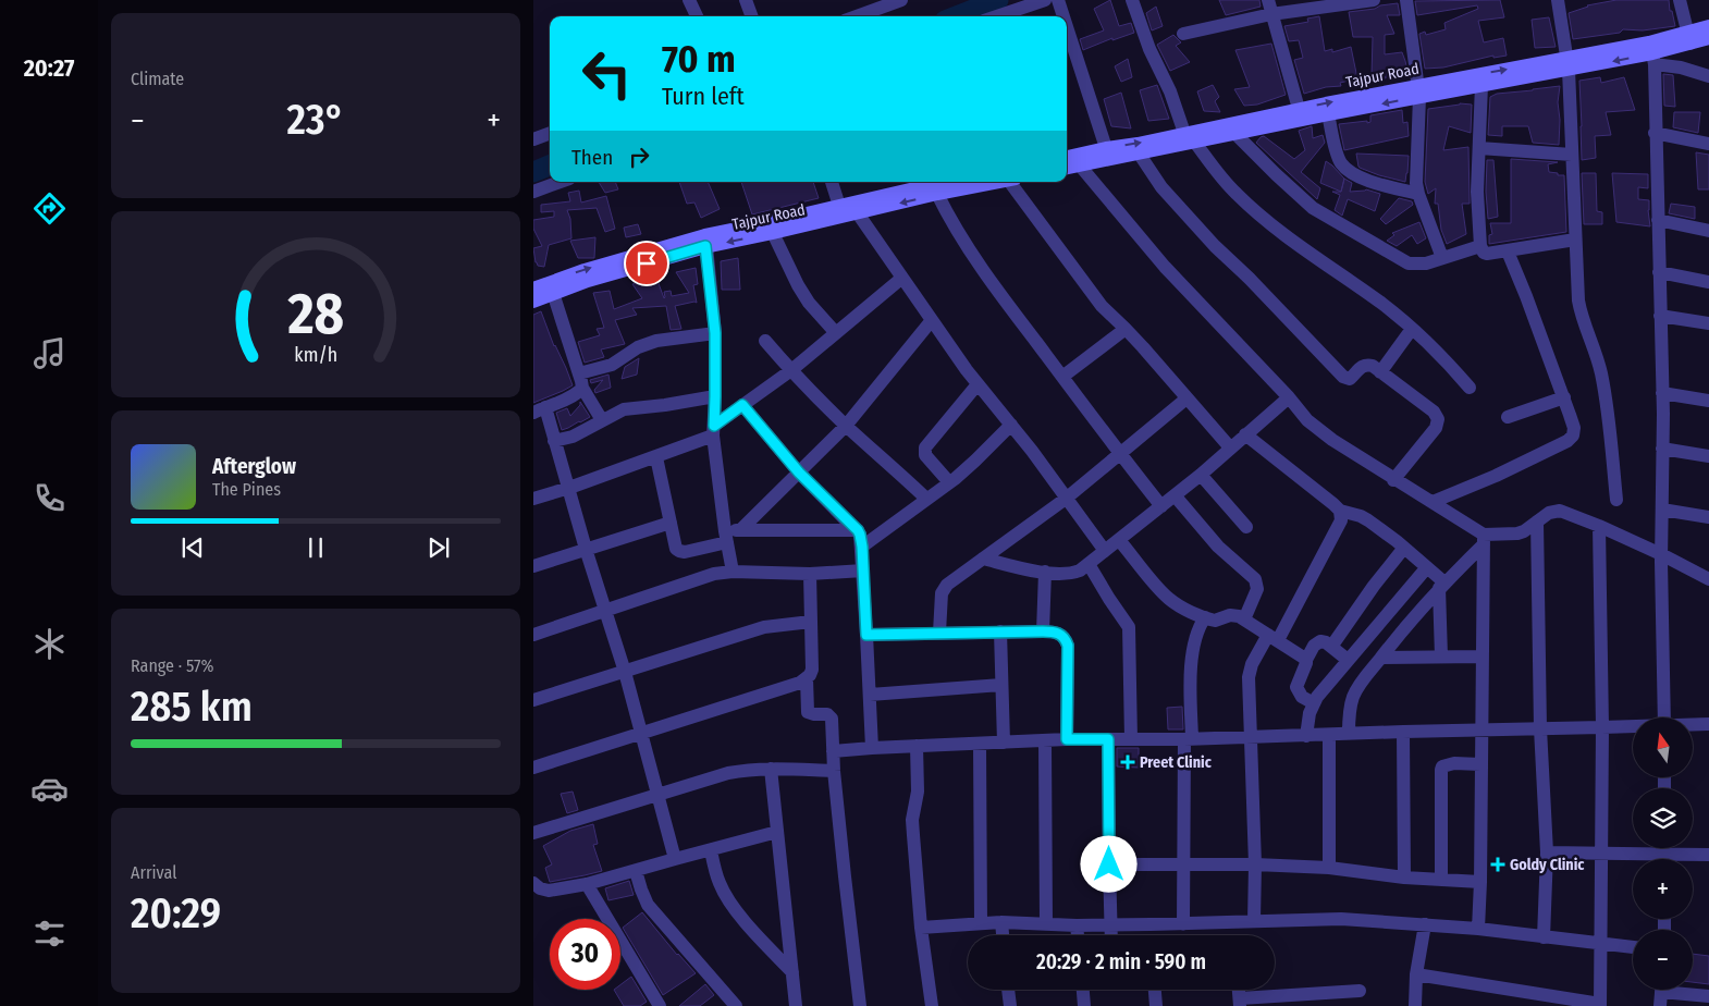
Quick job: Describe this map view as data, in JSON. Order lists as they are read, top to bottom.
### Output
{
  "streets": {
    "main road": ["Tajpur Road"]
  },
  "places": {
    "health": ["Preet Clinic", "Goldy Clinic"]
  },
  "north": "top",
  "page": {
    "tabs": "20:27",
    "tile": [
      "Climate",
      ["Range · 57%", "285 km"],
      ["Arrival", "20:29"]
    ],
    "turn": ["70 m", "Turn left"],
    "heat": ["−", "23°", "+"],
    "then": "Then",
    "song": ["Afterglow", "The Pines"],
    "map_buttons": ["+", "−"],
    "limit": "30",
    "trip": "20:29 · 2 min · 590 m",
    "gauge": ["28", "km/h"]
  }
}
